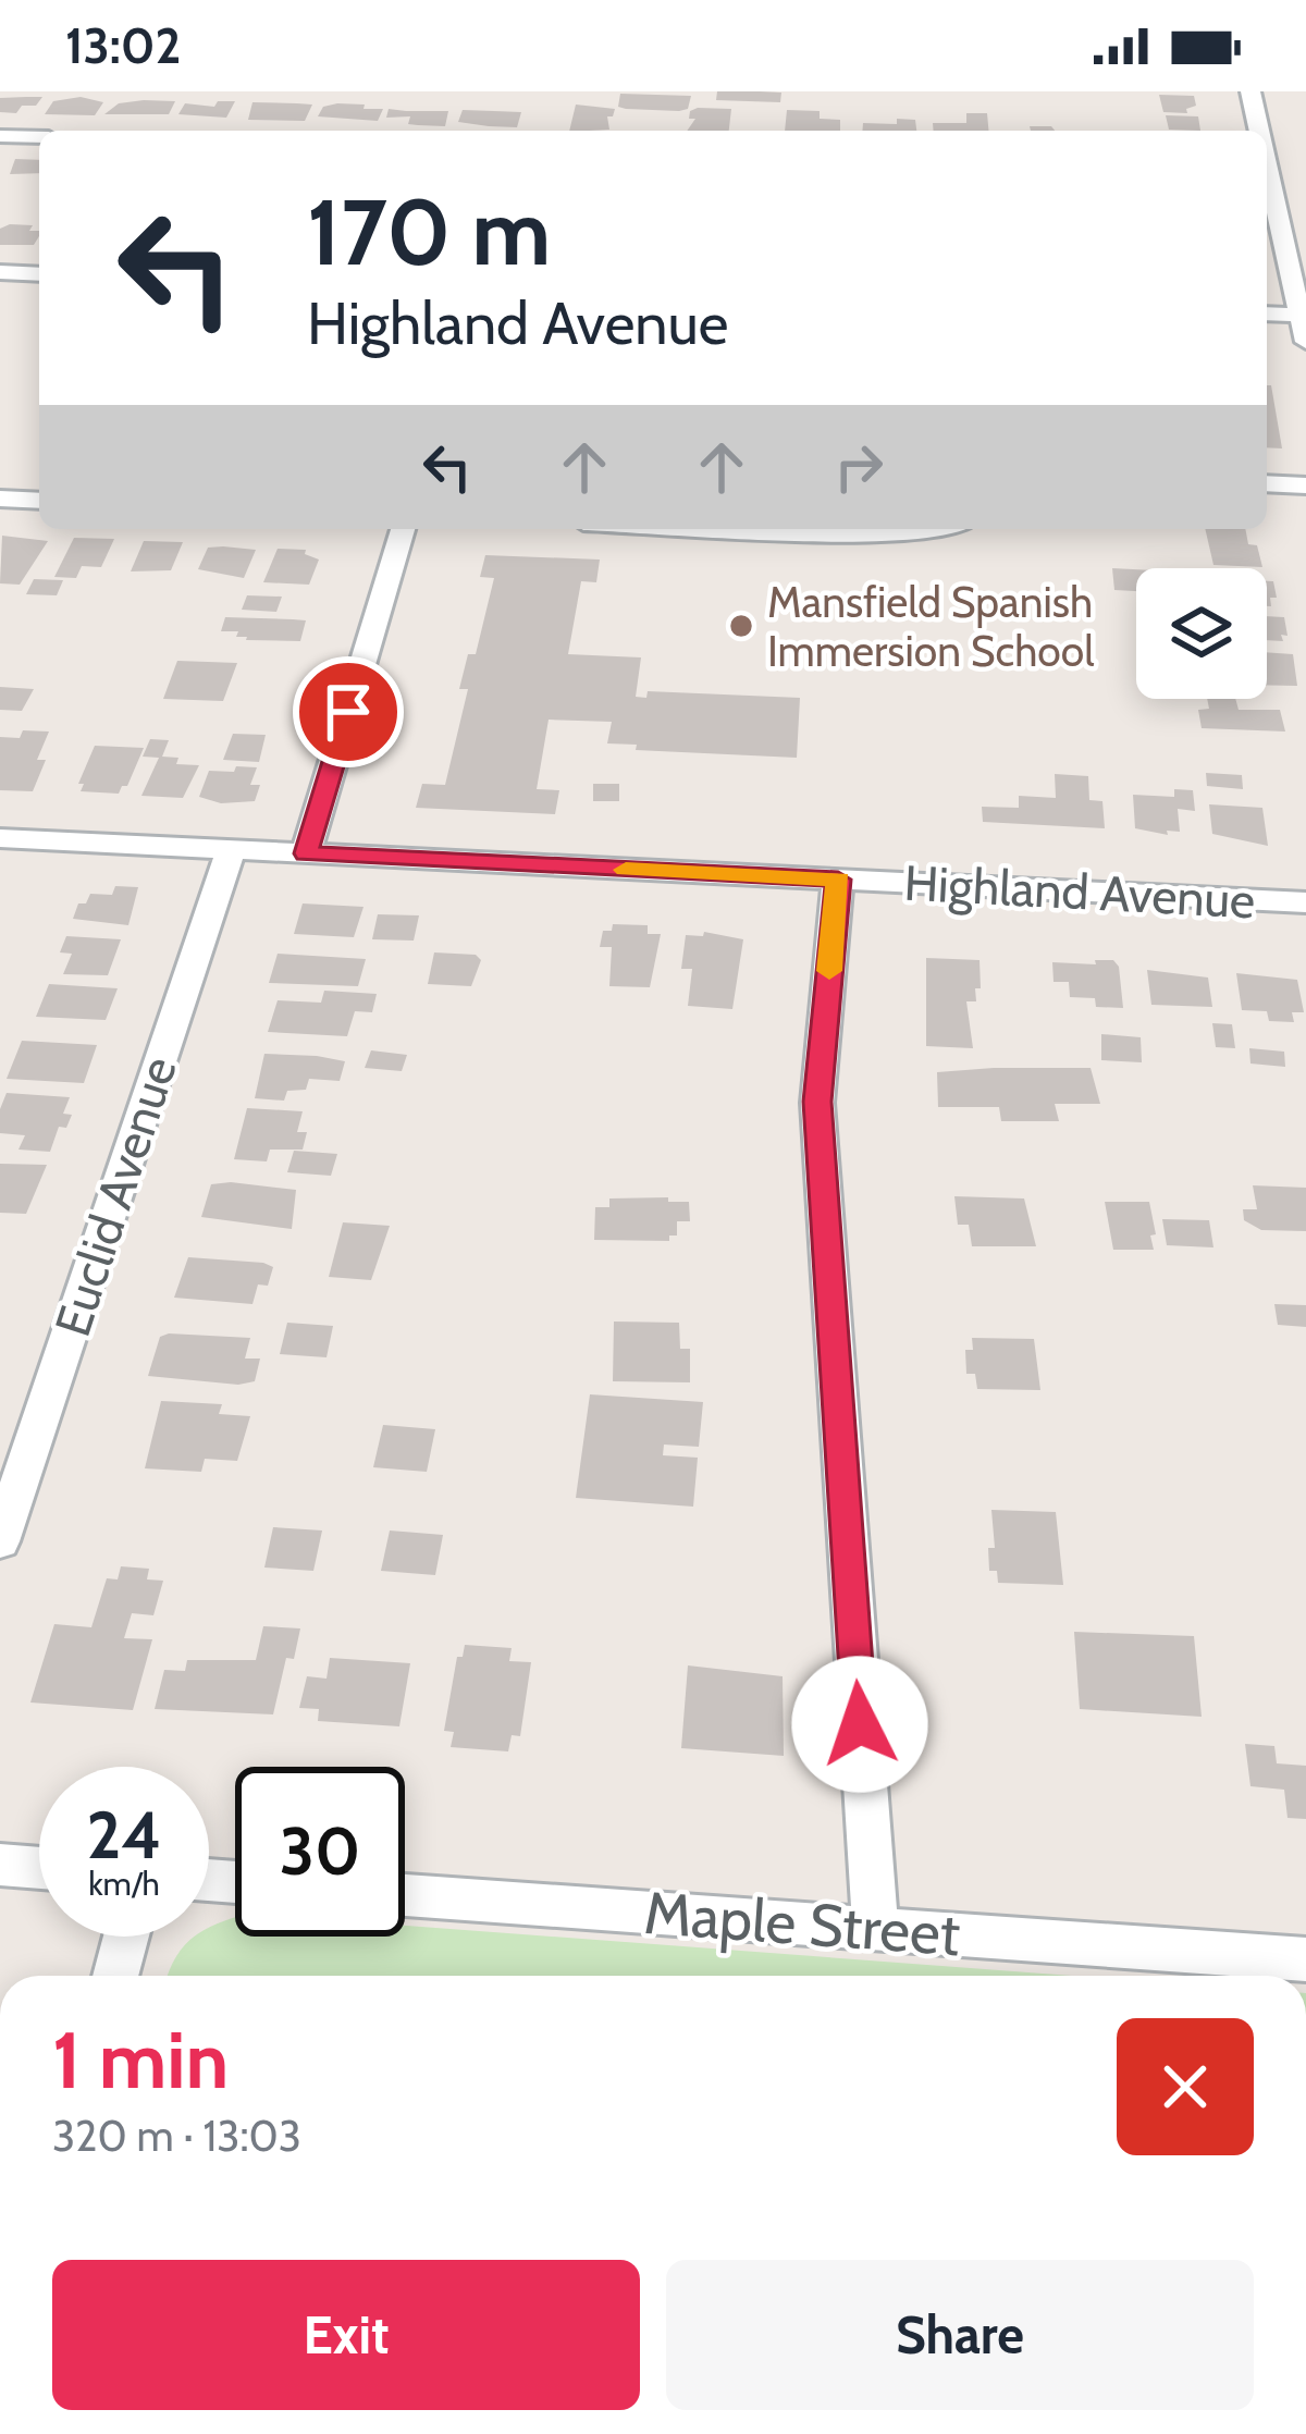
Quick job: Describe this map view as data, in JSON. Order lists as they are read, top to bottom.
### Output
{
  "streets": {
    "street": ["Highland Avenue", "Euclid Avenue", "Maple Street"]
  },
  "crossings": [
    ["Highland Avenue", "Euclid Avenue"]
  ],
  "places": ["Mansfield Spanish Immersion School"],
  "page": {
    "status": "13:02",
    "turn": ["170 m", "Highland Avenue"],
    "speed": "24 km/h",
    "limit": "30",
    "heading": ["1 min", "320 m · 13:03"],
    "buttons": ["Exit", "Share"]
  }
}
